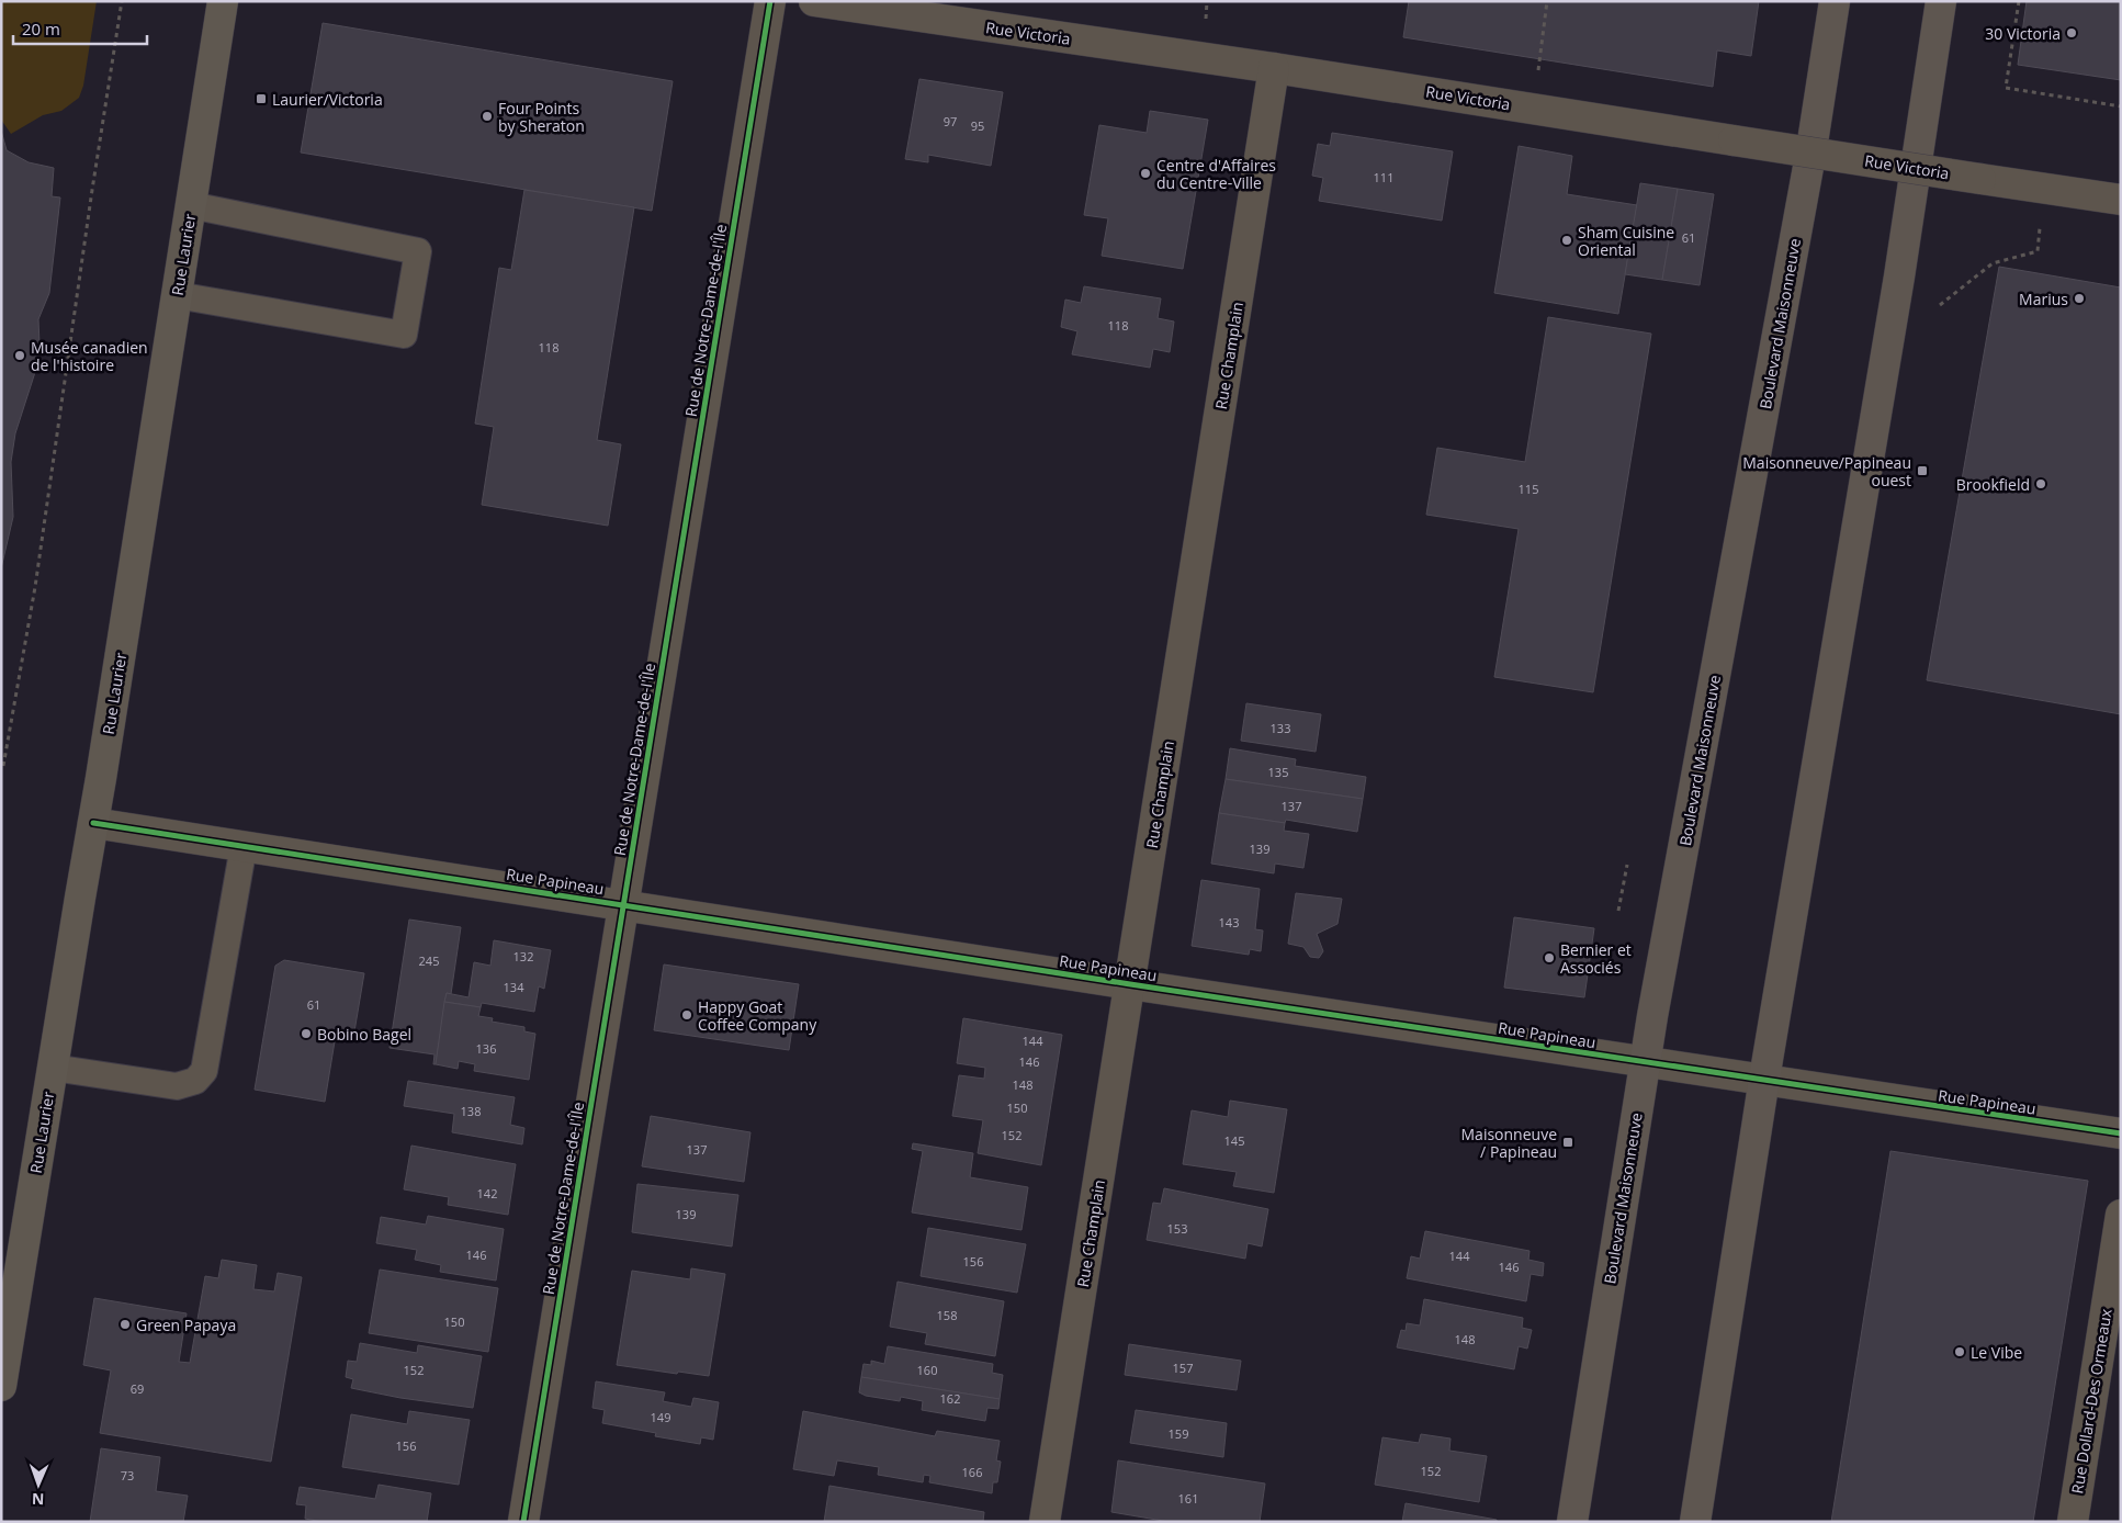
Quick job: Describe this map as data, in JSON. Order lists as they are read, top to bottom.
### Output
{
  "streets": {
    "main road": ["Rue Laurier", "Boulevard Maisonneuve"],
    "street": [
      "Rue Victoria",
      "Rue de Notre-Dame-de-I'Île",
      "Rue Champlain",
      "Rue Papineau",
      "Rue Dollard-Des Ormeaux"
    ]
  },
  "crossings": [
    ["Rue Victoria", "Rue Champlain"],
    ["Rue Laurier", "Rue Papineau"],
    ["Rue de Notre-Dame-de-I'Île", "Rue Papineau"],
    ["Boulevard Maisonneuve", "Rue Papineau"],
    ["Rue Champlain", "Rue Papineau"]
  ],
  "places": {
    "other": [
      "30 Victoria",
      "Four Points by Sheraton",
      "Centre d'Affaires du Centre-Ville",
      "Sham Cuisine Oriental",
      "Marius",
      "Musée canadien de l'histoire",
      "Brookfield",
      "Bernier et Associés",
      "Happy Goat Coffee Company",
      "Bobino Bagel",
      "Green Papaya",
      "Le Vibe"
    ],
    "transit": ["Laurier/Victoria", "Maisonneuve/Papineau ouest", "Maisonneuve / Papineau"]
  },
  "house_numbers": [
    "97",
    "95",
    "111",
    "61",
    "118",
    "118",
    "115",
    "133",
    "135",
    "137",
    "139",
    "143",
    "132",
    "245",
    "134",
    "61",
    "144",
    "136",
    "146",
    "148",
    "150",
    "138",
    "152",
    "145",
    "137",
    "142",
    "139",
    "153",
    "146",
    "144",
    "156",
    "146",
    "158",
    "150",
    "148",
    "157",
    "152",
    "160",
    "69",
    "162",
    "149",
    "159",
    "156",
    "152",
    "166",
    "73",
    "161"
  ],
  "scale_bar": "20 m",
  "north": "bottom"
}
